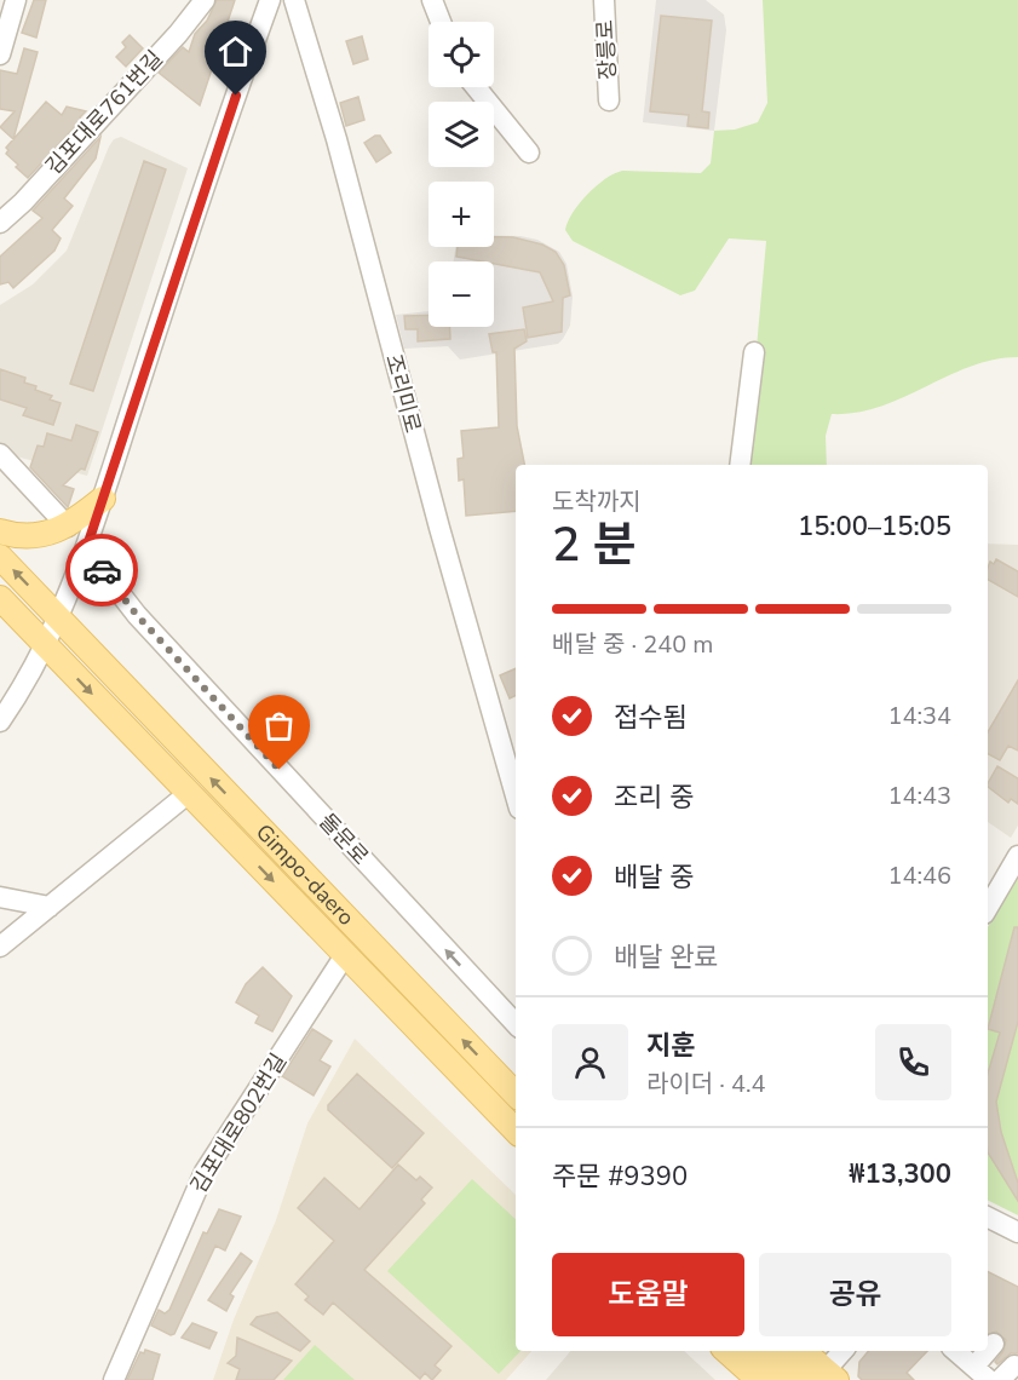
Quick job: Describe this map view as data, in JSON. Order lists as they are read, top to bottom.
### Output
{
  "streets": {
    "main road": ["Gimpo-daero"],
    "street": [
      "장릉로",
      "김포대로761번길",
      "조리미로",
      "돌문로",
      "김포대로802번길"
    ]
  },
  "crossings": [
    ["Gimpo-daero", "김포대로802번길"]
  ],
  "one_way": ["돌문로"],
  "page": {
    "map_buttons": ["+", "−"],
    "heading": ["2 분", "도착까지", "15:00–15:05"],
    "panel": [
      "지훈",
      "라이더 · 4.4",
      "주문 #9390",
      "₩13,300"
    ],
    "bar": "배달 중 · 240 m",
    "list": [
      ["접수됨", "14:34"],
      ["조리 중", "14:43"],
      ["배달 중", "14:46"],
      "배달 완료"
    ],
    "buttons": ["도움말", "공유"]
  }
}
